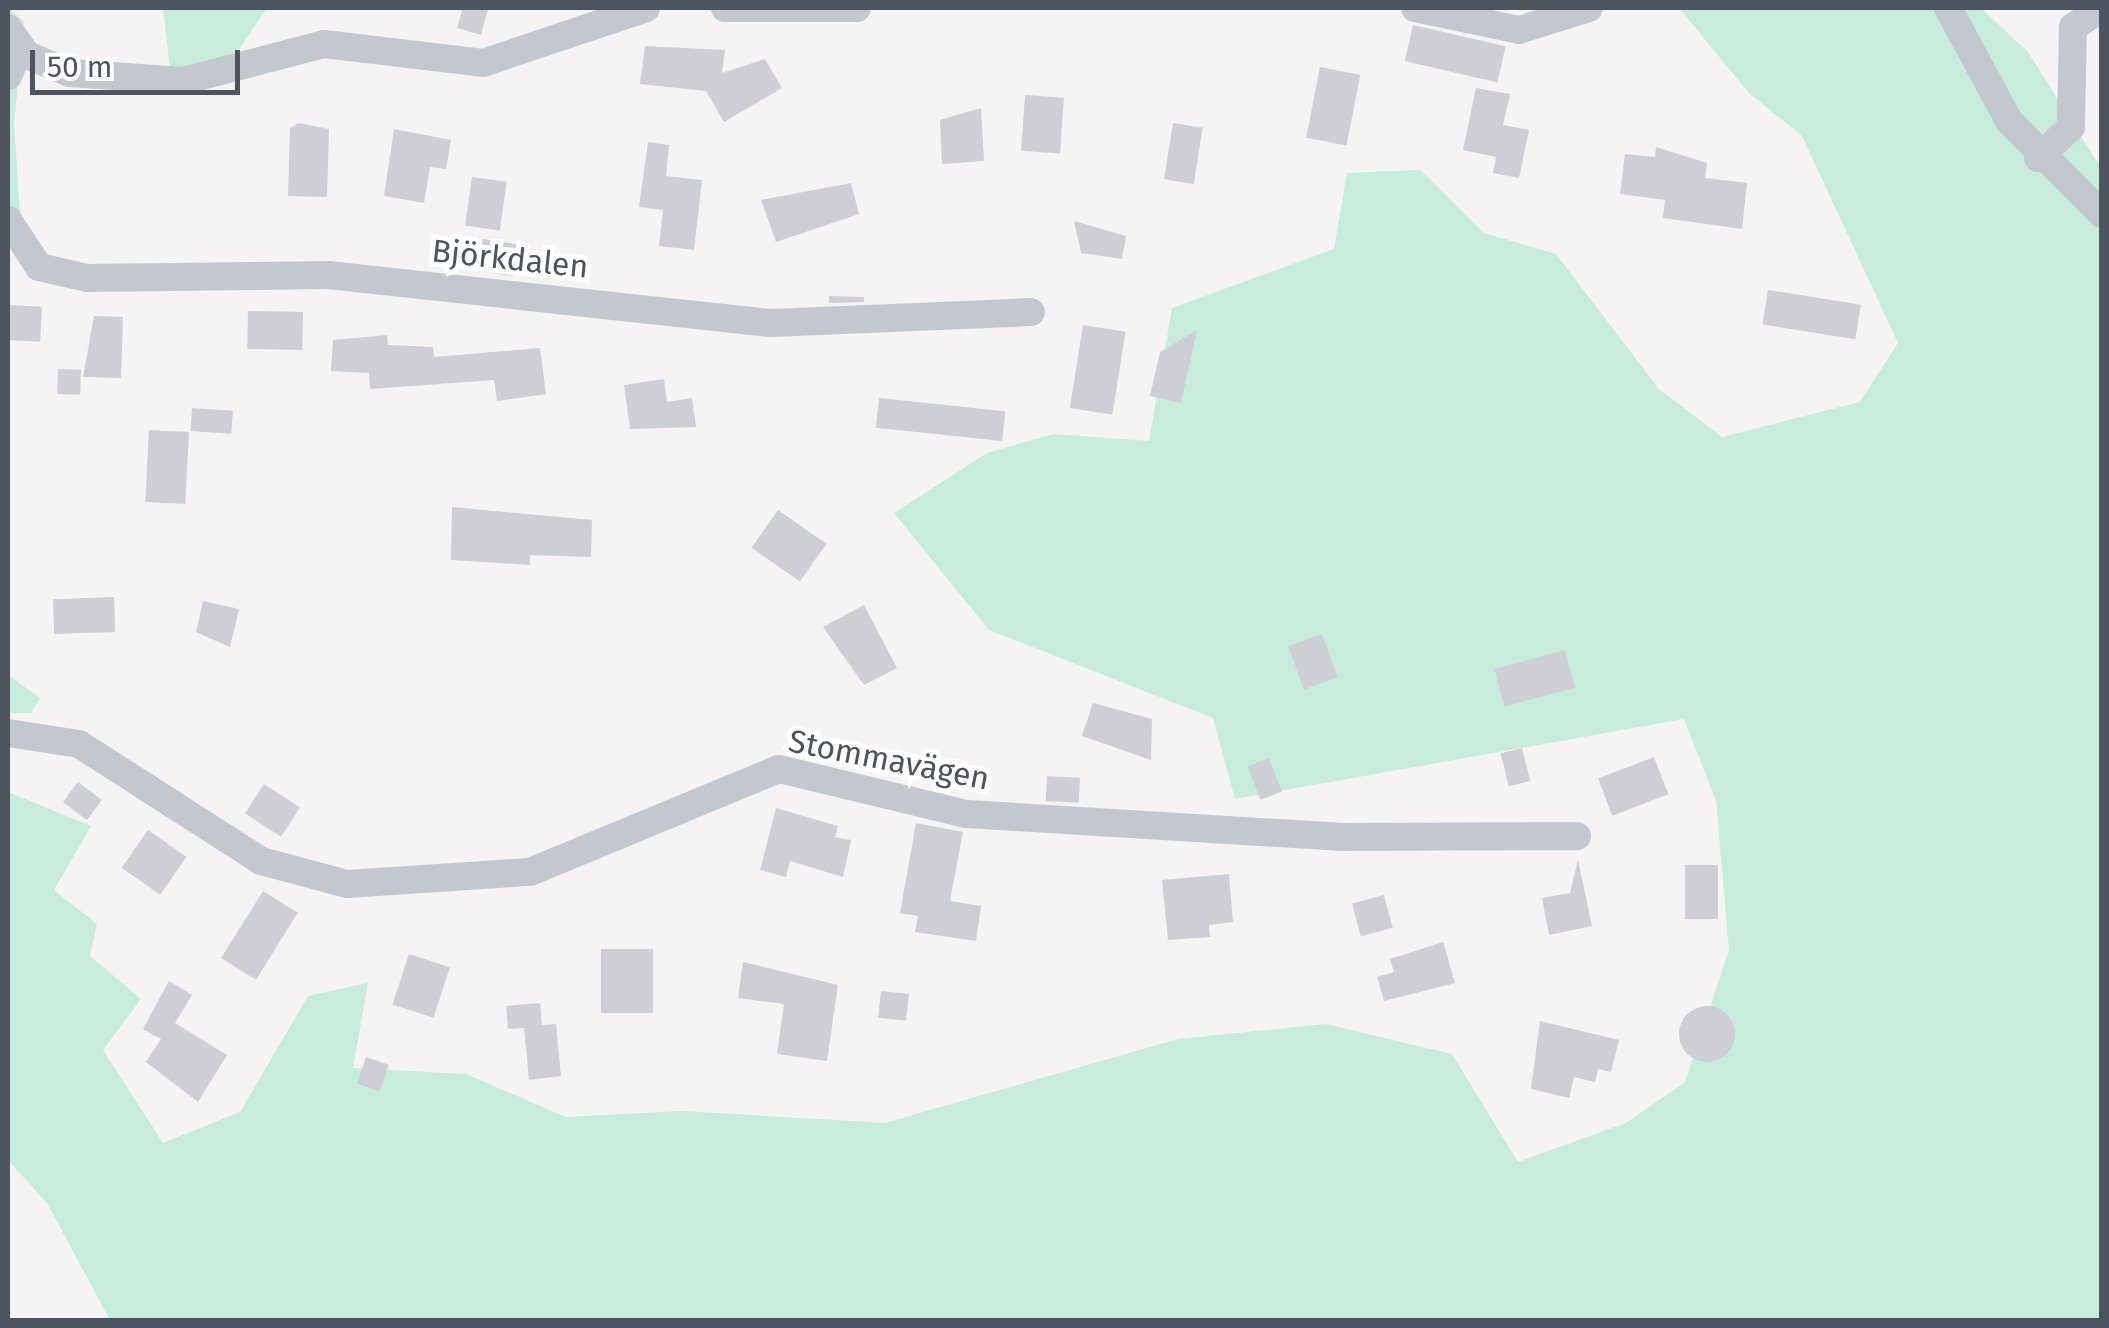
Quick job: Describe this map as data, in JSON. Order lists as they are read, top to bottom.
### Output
{
  "streets": {
    "street": ["Björkdalen", "Stommavägen"]
  },
  "scale_bar": "50 m"
}
